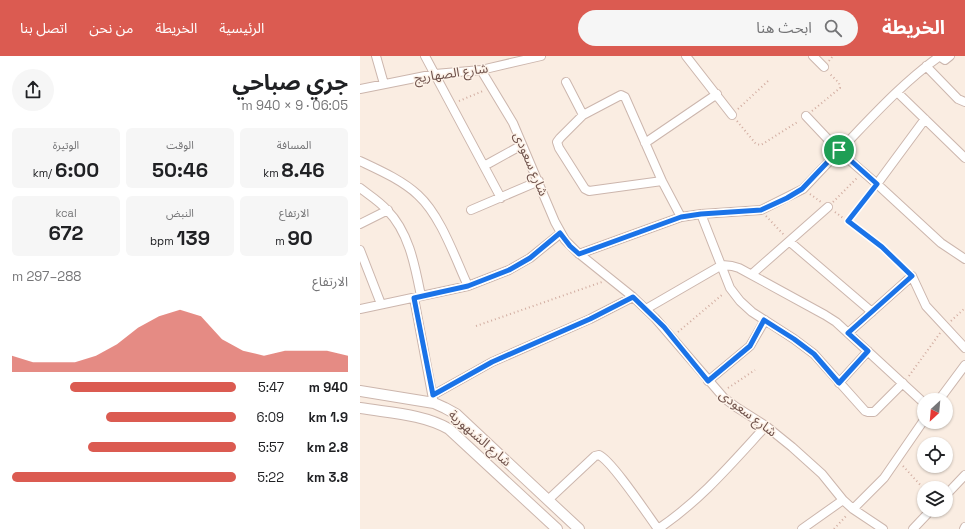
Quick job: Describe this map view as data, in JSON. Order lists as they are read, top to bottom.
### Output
{
  "streets": {
    "street": ["شارع الصهاريج", "شارع سعودى", "شارع الشنهورية"]
  },
  "crossings": [
    ["شارع الصهاريج", "شارع سعودى"]
  ],
  "north": "bottom left",
  "page": {
    "header": "الخريطة",
    "search": "ابحث هنا",
    "nav": [
      "الرئيسية",
      "الخريطة",
      "من نحن",
      "اتصل بنا"
    ],
    "heading": ["جري صباحي", "06:05 · 9 × 940 m"],
    "stats": [
      ["المسافة", "8.46 km"],
      ["الوقت", "50:46"],
      ["الوتيرة", "6:00 /km"],
      ["الارتفاع", "90 m"],
      ["النبض", "139 bpm"],
      ["kcal", "672"]
    ],
    "chart": ["الارتفاع", "288–297 m"],
    "list": [
      {
        "name": "940 m",
        "note": "5:47"
      },
      {
        "name": "1.9 km",
        "note": "6:09"
      },
      {
        "name": "2.8 km",
        "note": "5:57"
      },
      {
        "name": "3.8 km",
        "note": "5:22"
      }
    ]
  }
}
